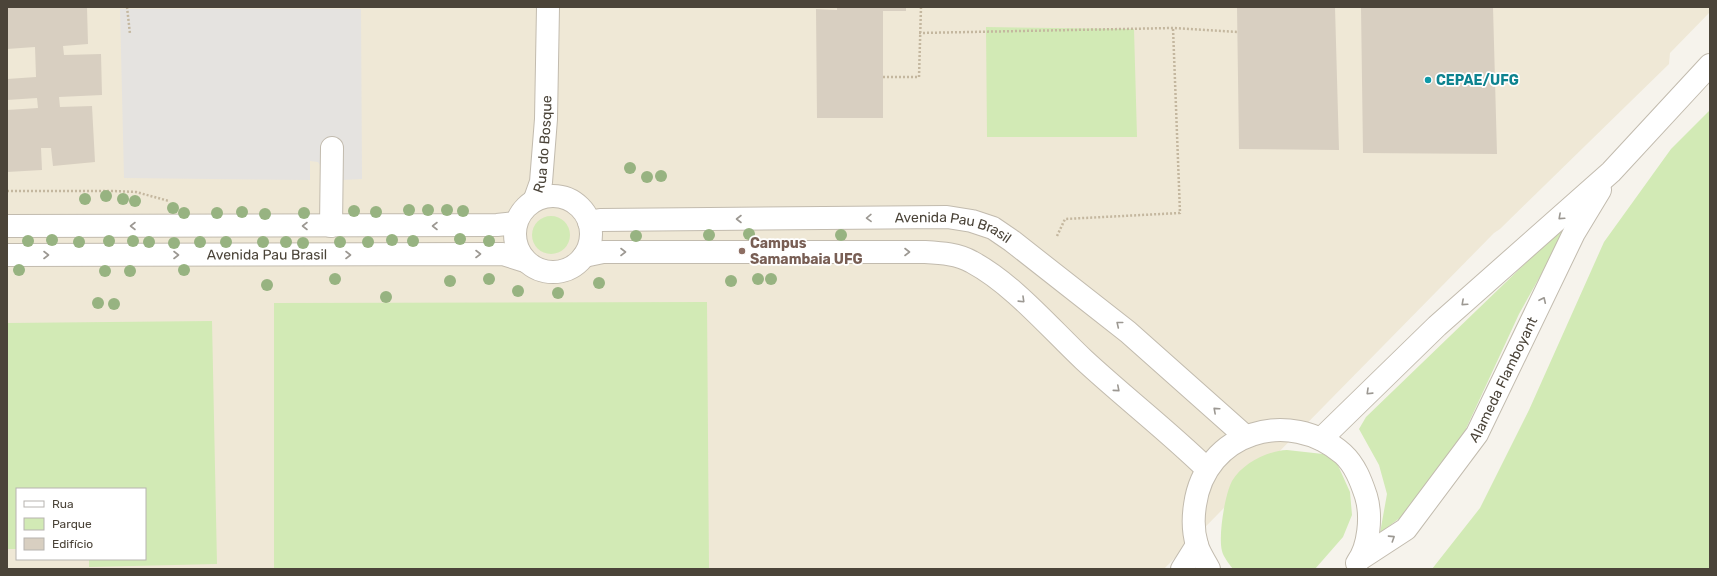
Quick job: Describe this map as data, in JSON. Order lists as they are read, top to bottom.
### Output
{
  "streets": {
    "street": ["Rua do Bosque", "Avenida Pau Brasil", "Alameda Flamboyant"]
  },
  "crossings": [
    ["Rua do Bosque", "Avenida Pau Brasil"]
  ],
  "places": ["CEPAE/UFG", "Campus Samambaia UFG"],
  "legend": ["Rua", "Parque", "Edifício"]
}
